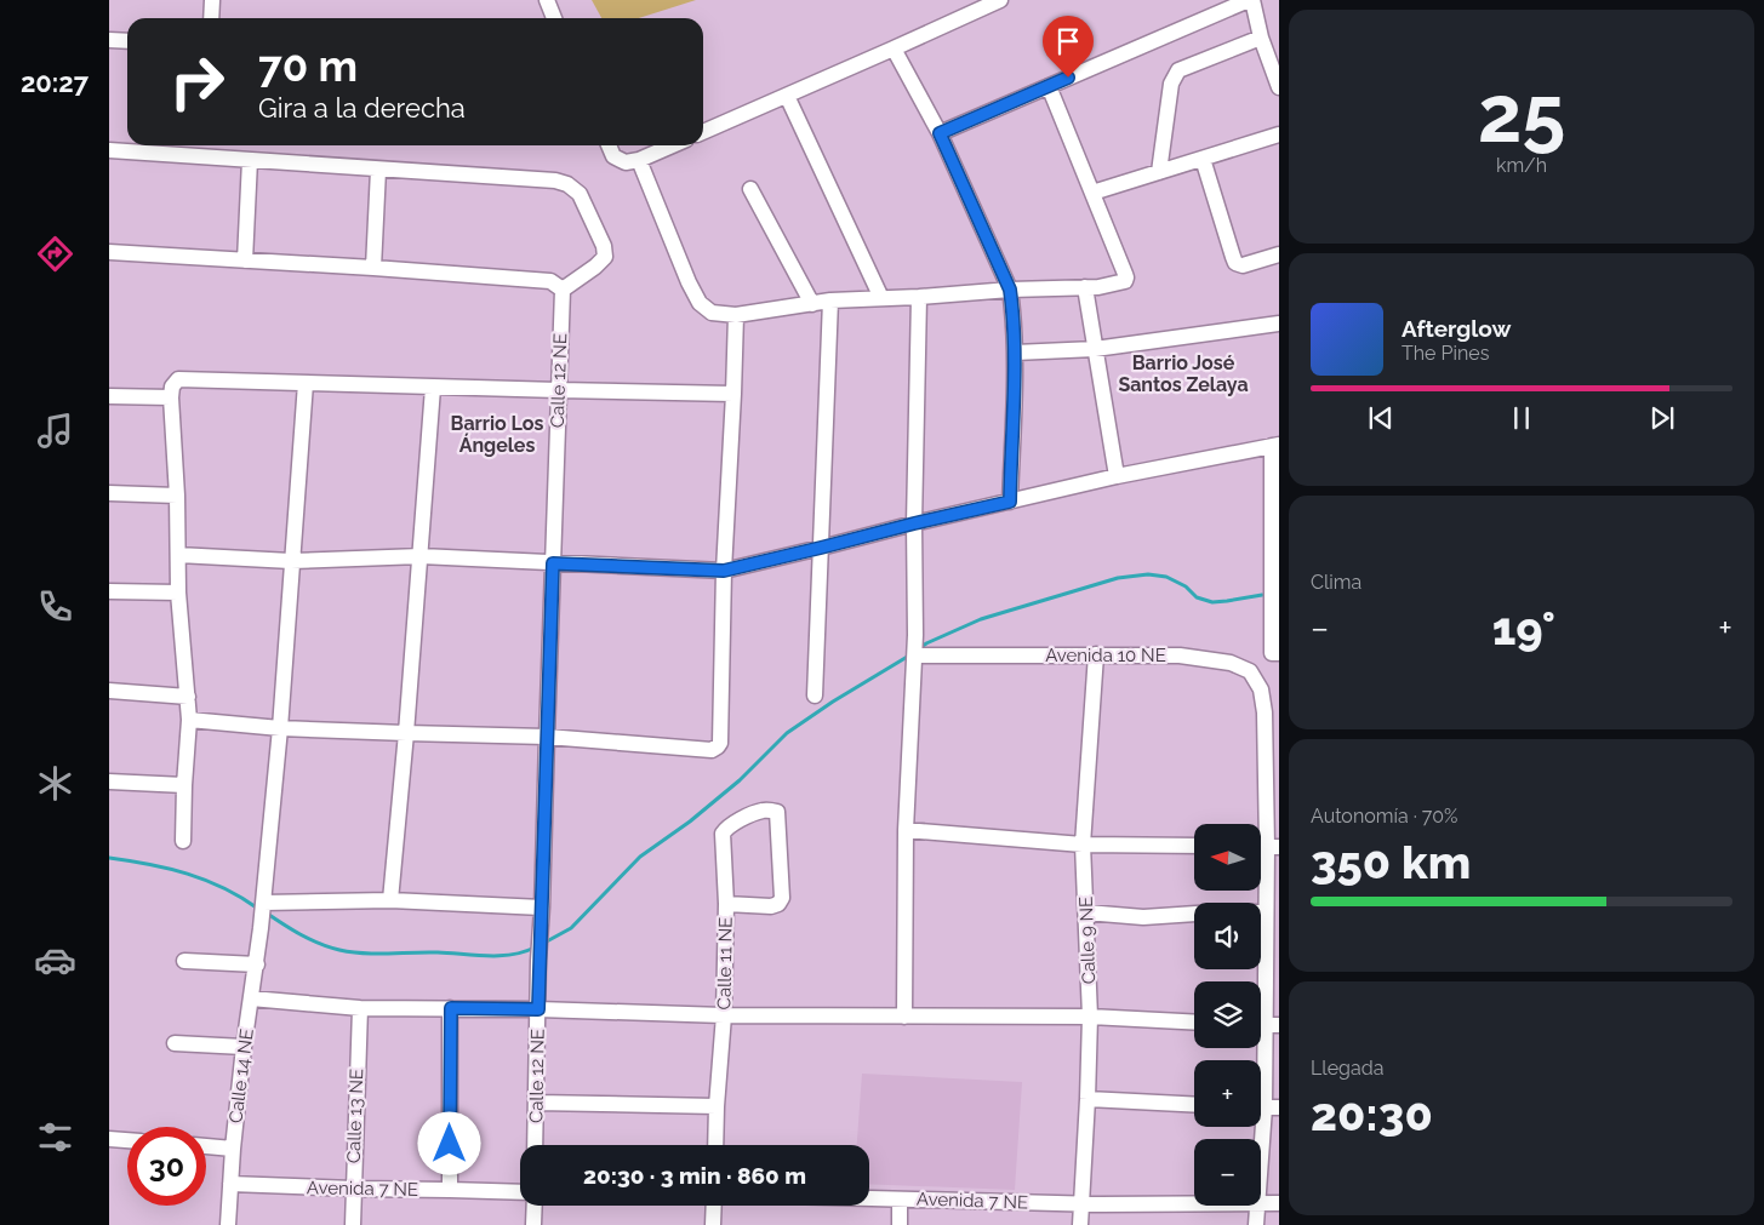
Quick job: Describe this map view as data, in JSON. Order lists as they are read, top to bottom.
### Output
{
  "streets": {
    "street": [
      "Calle 12 NE",
      "Avenida 10 NE",
      "Calle 9 NE",
      "Calle 11 NE",
      "Calle 14 NE",
      "Calle 13 NE",
      "Avenida 7 NE"
    ]
  },
  "crossings": [
    ["Avenida 10 NE", "Calle 9 NE"],
    ["Calle 9 NE", "Avenida 7 NE"],
    ["Calle 14 NE", "Avenida 7 NE"],
    ["Calle 13 NE", "Avenida 7 NE"]
  ],
  "districts": ["Barrio José Santos Zelaya", "Barrio Los Ángeles"],
  "north": "left",
  "page": {
    "tabs": "20:27",
    "tile": [
      ["25", "km/h"],
      "Clima",
      ["Autonomía · 70%", "350 km"],
      ["Llegada", "20:30"]
    ],
    "turn": ["70 m", "Gira a la derecha"],
    "song": ["Afterglow", "The Pines"],
    "heat": ["−", "19°", "+"],
    "map_buttons": ["+", "−"],
    "limit": "30",
    "trip": "20:30 · 3 min · 860 m"
  }
}
